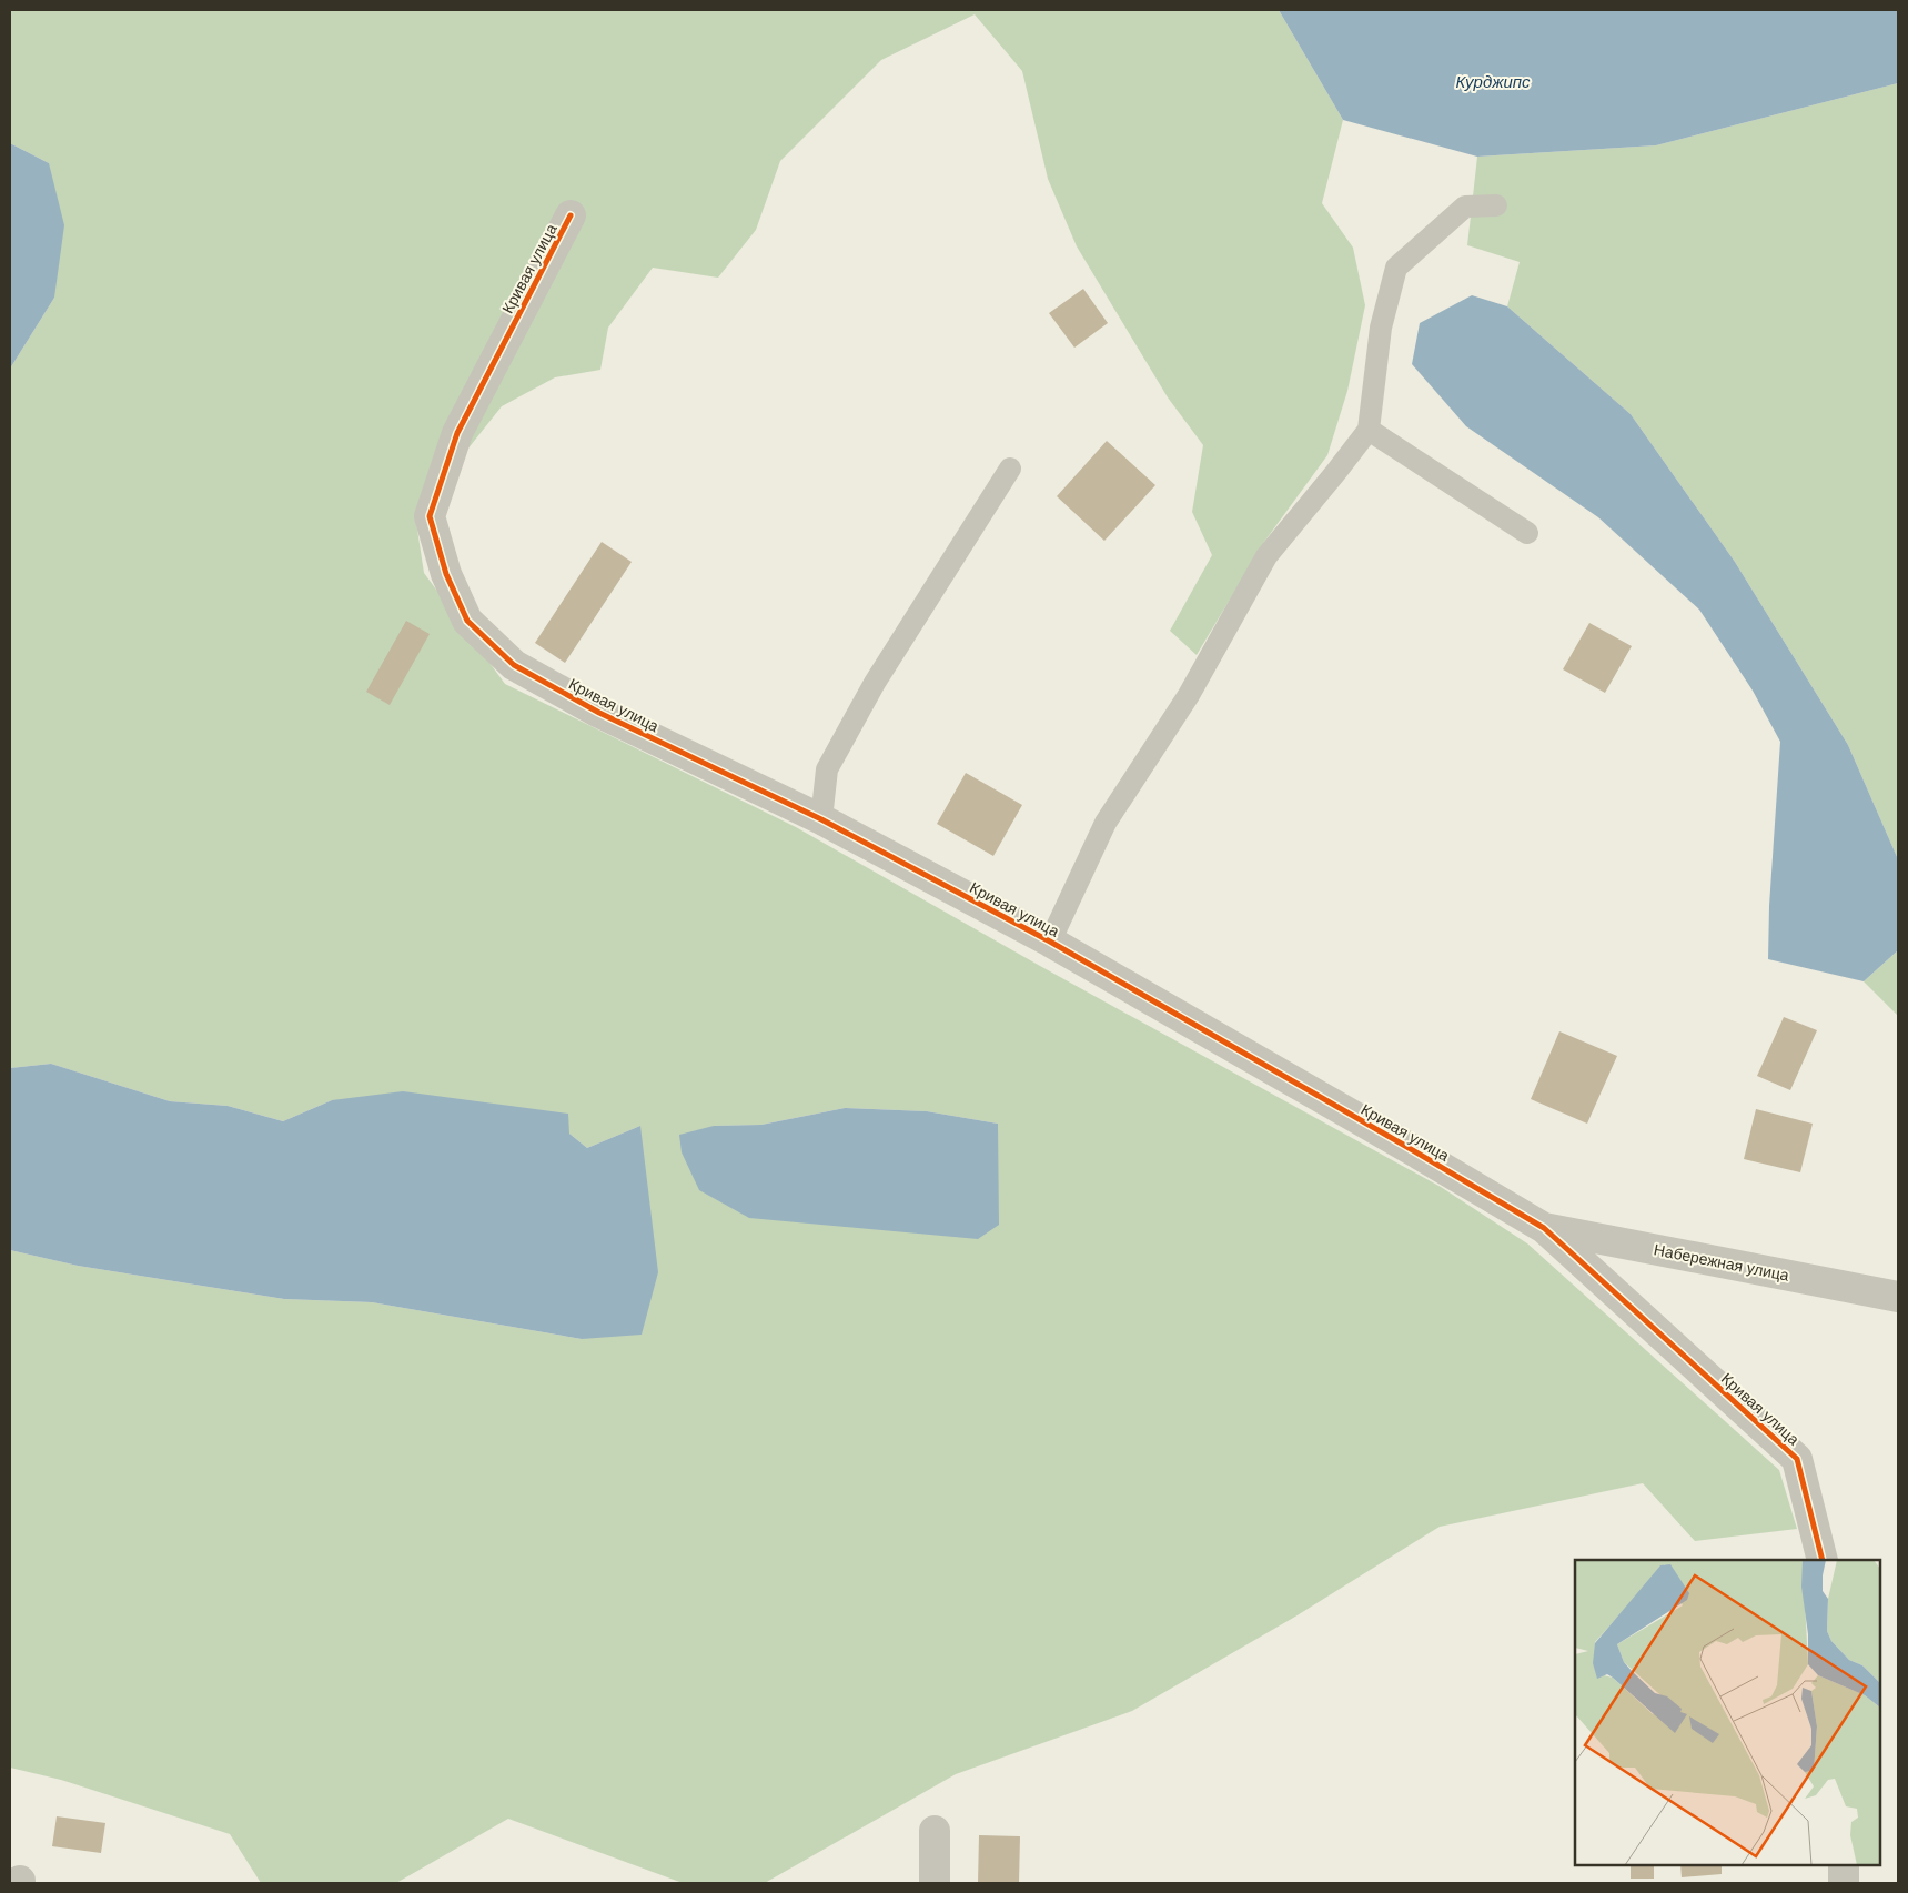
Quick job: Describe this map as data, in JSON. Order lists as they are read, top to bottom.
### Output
{
  "streets": {
    "street": ["Кривая улица", "Набережная улица"]
  },
  "crossings": [
    ["Кривая улица", "Набережная улица"]
  ],
  "water": ["Курджипс"]
}
